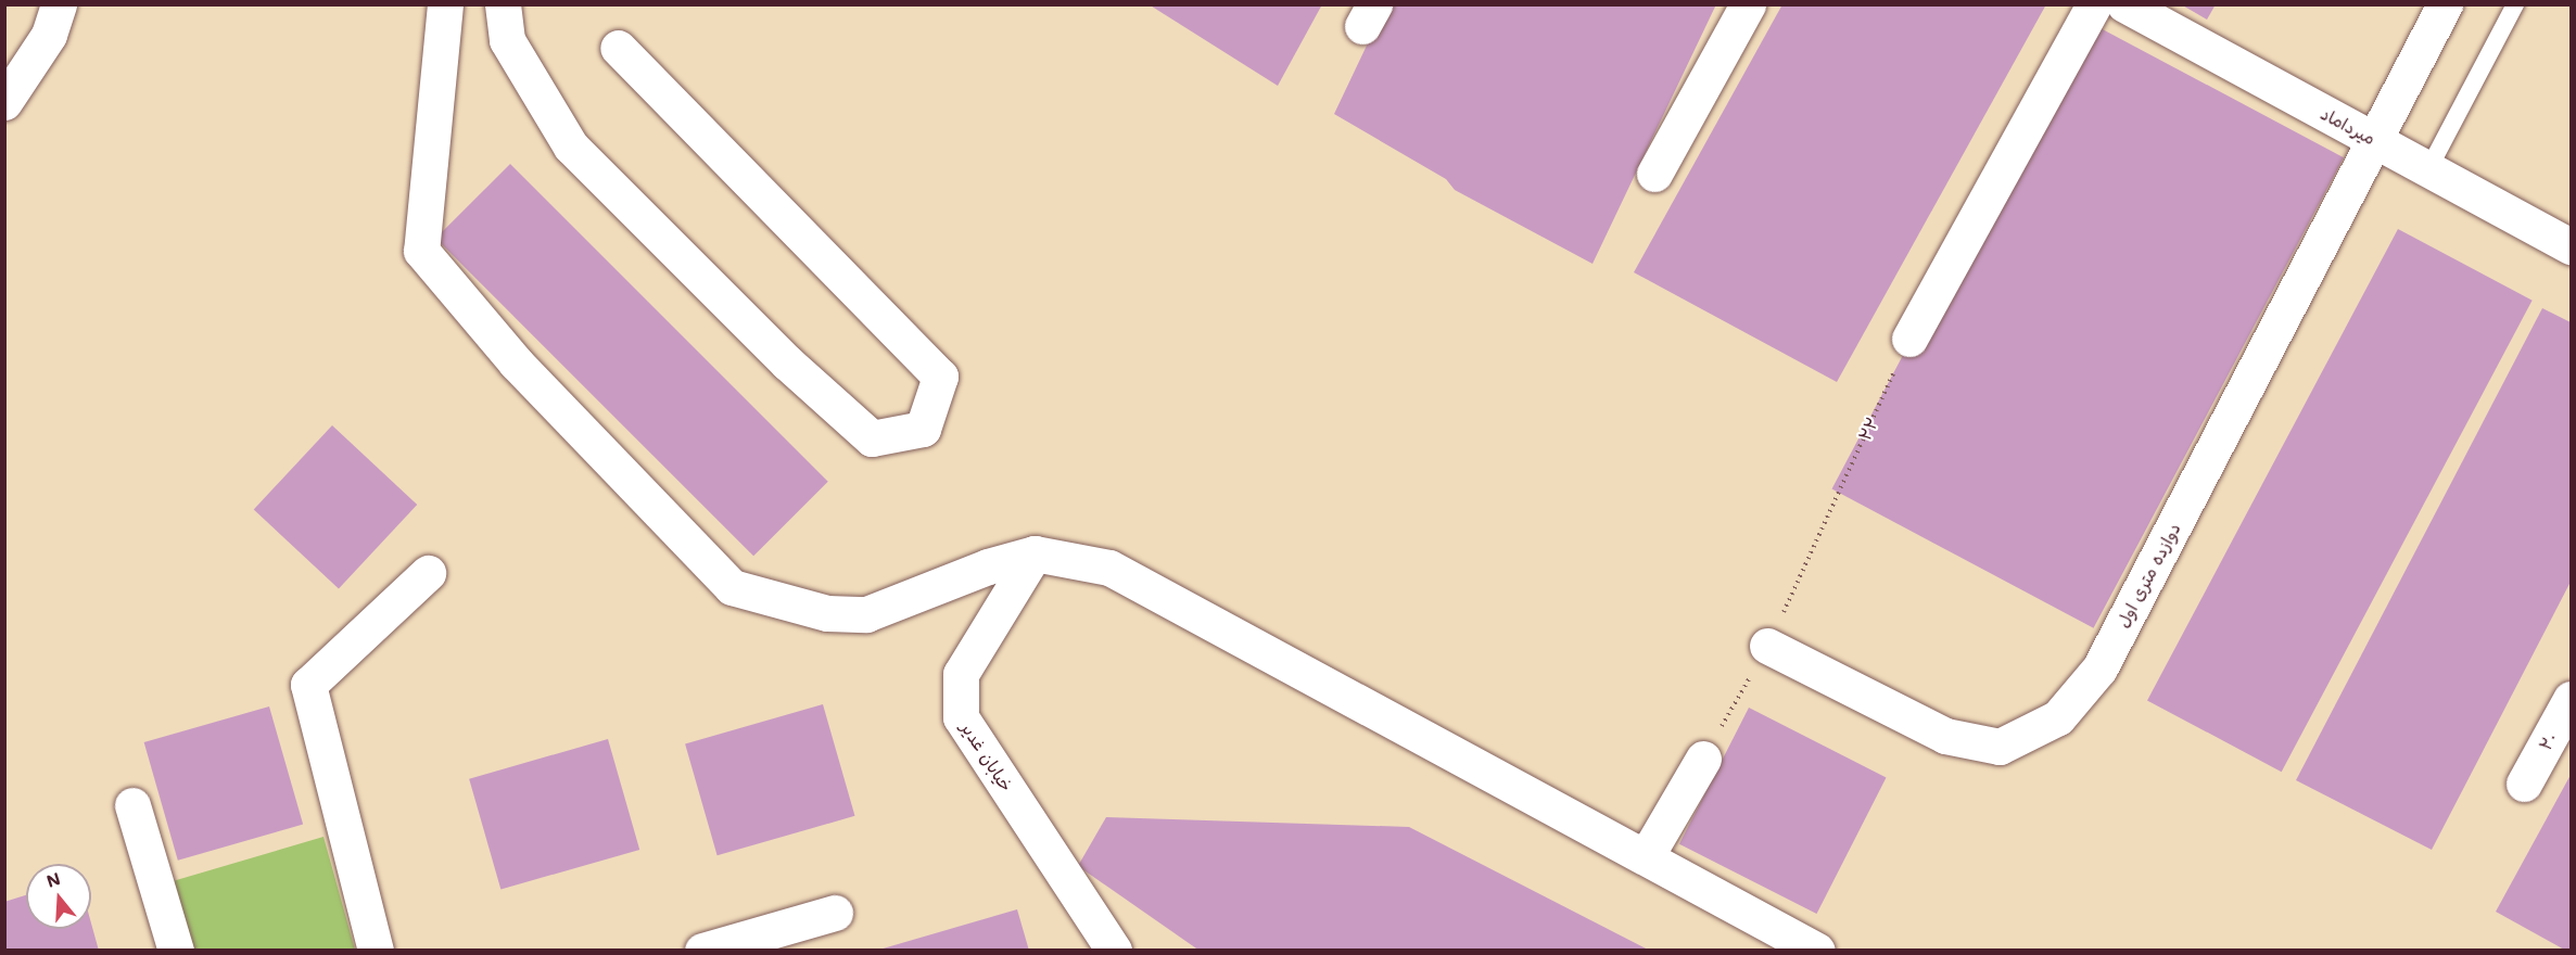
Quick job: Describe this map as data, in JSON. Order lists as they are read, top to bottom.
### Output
{
  "streets": {
    "street": [
      "میرداماد",
      "دوازده متری اول",
      "۲۰",
      "خیابان غدیر"
    ],
    "path": ["۲۲"]
  },
  "crossings": [
    ["میرداماد", "دوازده متری اول"],
    ["۲۲", "دوازده متری اول"]
  ],
  "north": "top"
}
